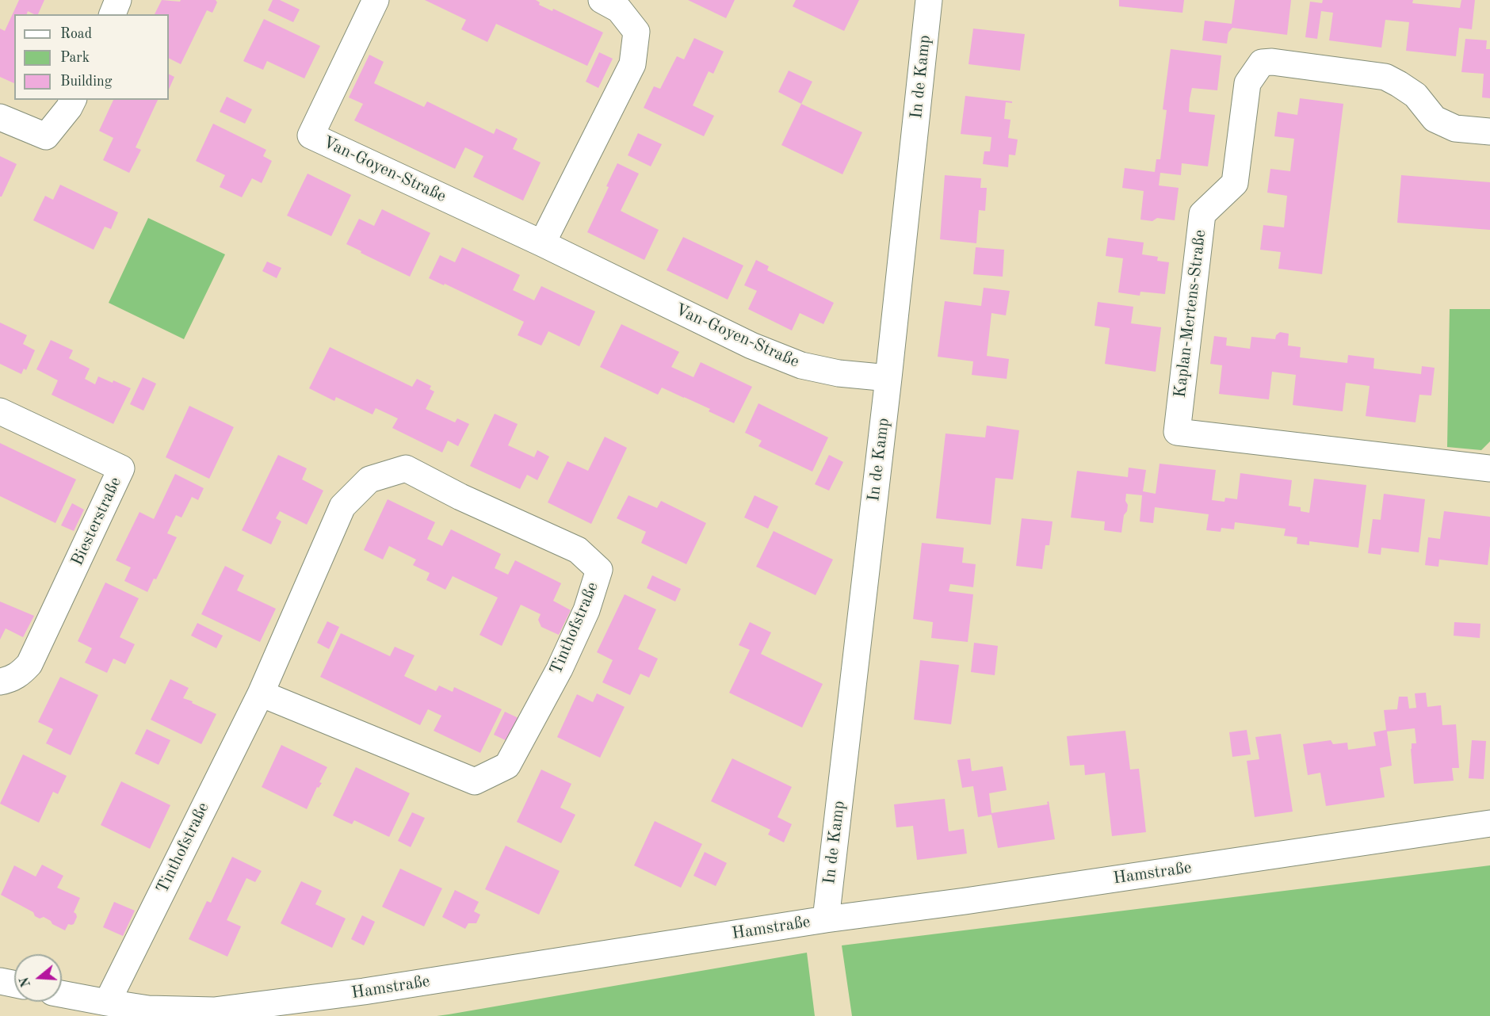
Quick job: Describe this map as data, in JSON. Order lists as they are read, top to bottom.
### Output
{
  "streets": {
    "street": [
      "In de Kamp",
      "Van-Goyen-Straße",
      "Kaplan-Mertens-Straße",
      "Biesterstraße",
      "Tinthofstraße",
      "Hamstraße"
    ]
  },
  "crossings": [
    ["In de Kamp", "Van-Goyen-Straße"],
    ["In de Kamp", "Hamstraße"],
    ["Tinthofstraße", "Hamstraße"]
  ],
  "legend": ["Road", "Park", "Building"],
  "north": "left"
}
